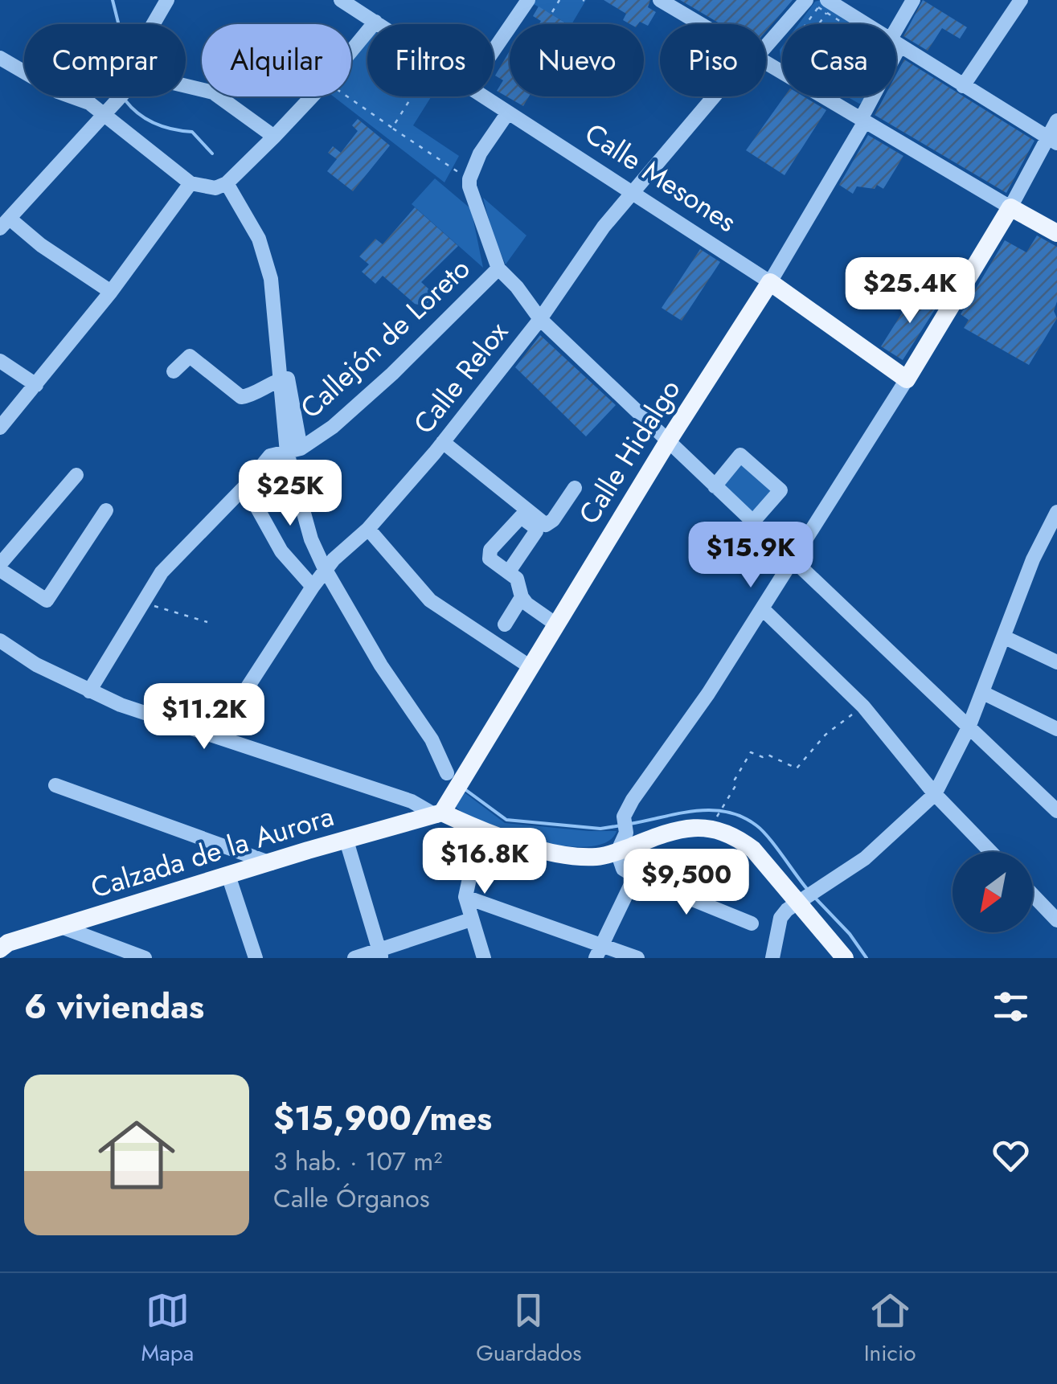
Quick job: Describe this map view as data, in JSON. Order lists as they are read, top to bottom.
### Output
{
  "streets": {
    "main road": ["Calle Mesones", "Calle Hidalgo", "Calzada de la Aurora"],
    "street": ["Callejón de Loreto", "Calle Relox"]
  },
  "crossings": [
    ["Calle Mesones", "Calle Relox"],
    ["Calle Mesones", "Calle Hidalgo"],
    ["Calle Hidalgo", "Calzada de la Aurora"]
  ],
  "north": "bottom left",
  "page": {
    "chip": [
      "Comprar",
      "Alquilar",
      "Filtros",
      "Nuevo",
      "Piso",
      "Casa"
    ],
    "price": [
      "$25.4K",
      "$25K",
      "$15.9K",
      "$11.2K",
      "$16.8K",
      "$9,500"
    ],
    "heading": "6 viviendas",
    "list": [
      {
        "name": "$15,900/mes",
        "note": "3 hab. · 107 m² · Calle Órganos"
      }
    ],
    "tabs": ["Mapa", "Guardados", "Inicio"]
  }
}
